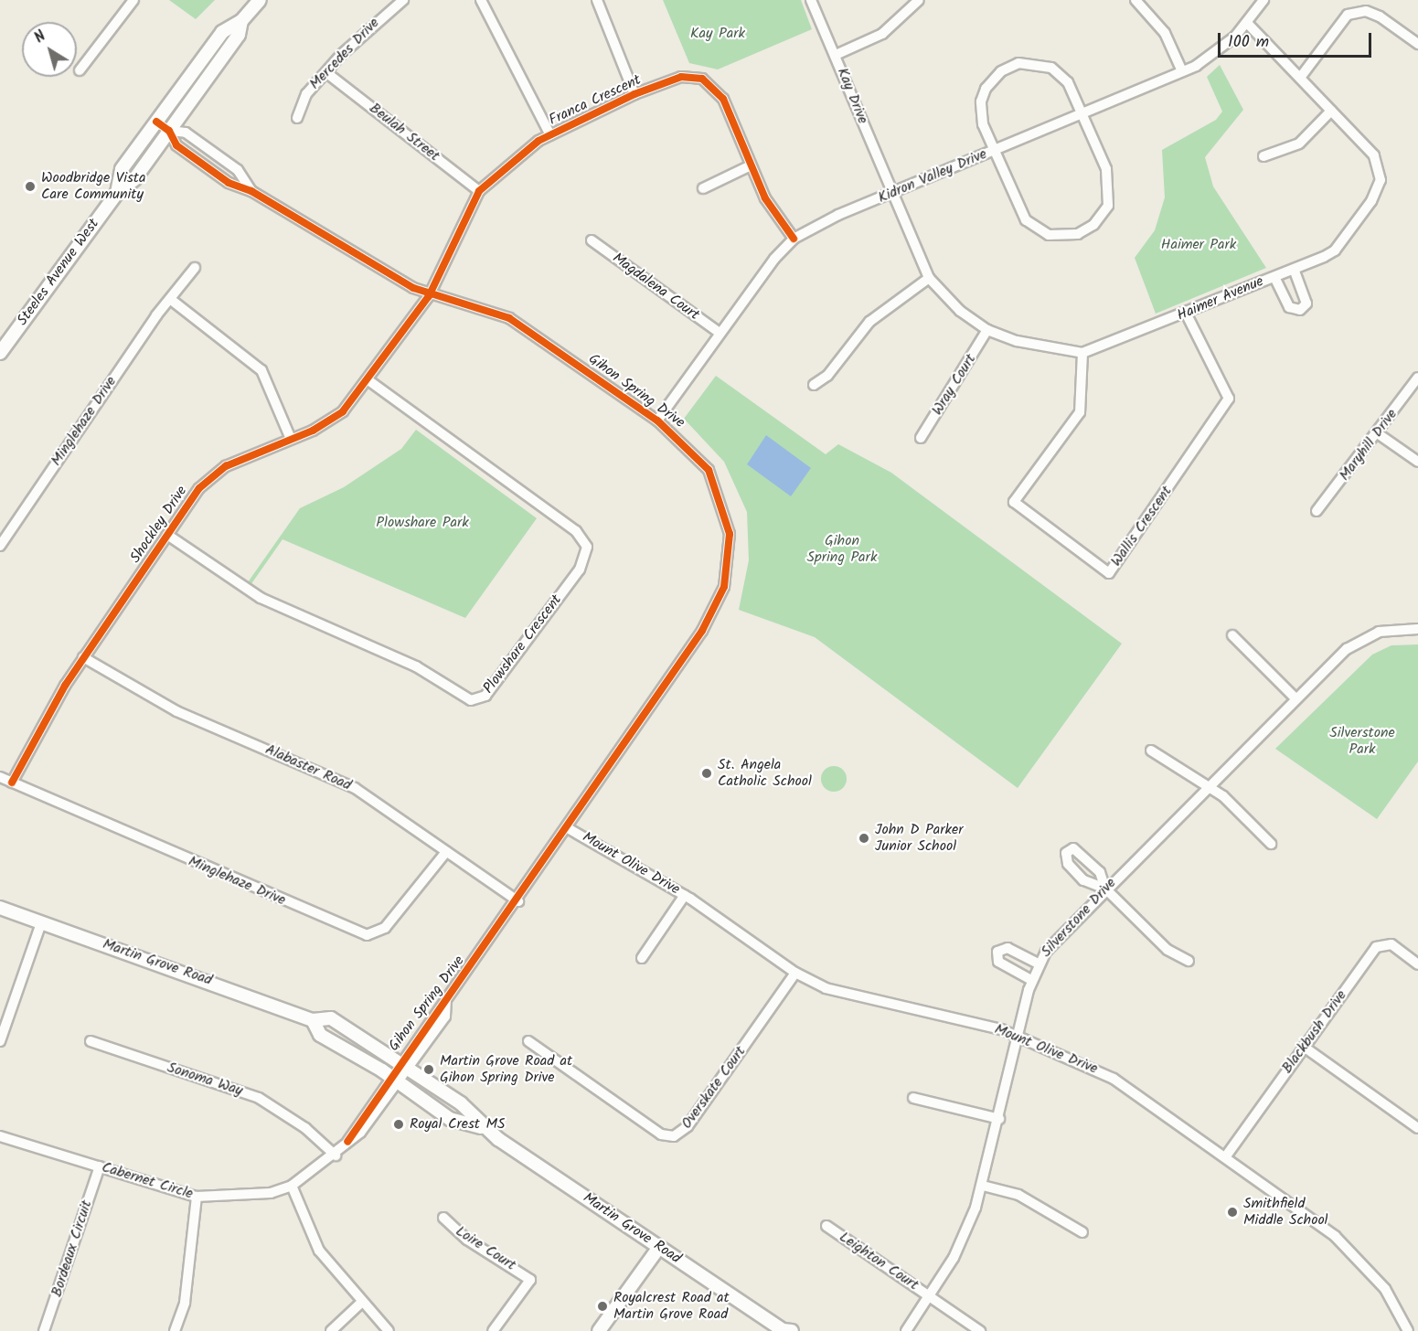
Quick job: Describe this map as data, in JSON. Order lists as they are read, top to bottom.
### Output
{
  "streets": {
    "main road": ["Steeles Avenue West", "Martin Grove Road"],
    "street": [
      "Mercedes Drive",
      "Kay Drive",
      "Franca Crescent",
      "Beulah Street",
      "Kidron Valley Drive",
      "Magdalena Court",
      "Haimer Avenue",
      "Wray Court",
      "Gihon Spring Drive",
      "Minglehaze Drive",
      "Maryhill Drive",
      "Shockley Drive",
      "Wallis Crescent",
      "Plowshare Crescent",
      "Alabaster Road",
      "Mount Olive Drive",
      "Silverstone Drive",
      "Blackbush Drive",
      "Sonoma Way",
      "Overskate Court",
      "Cabernet Circle",
      "Bordeaux Circuit",
      "Loire Court",
      "Leighton Court"
    ]
  },
  "crossings": [
    ["Mercedes Drive", "Beulah Street"],
    ["Kay Drive", "Kidron Valley Drive"],
    ["Kay Drive", "Haimer Avenue"],
    ["Franca Crescent", "Beulah Street"],
    ["Franca Crescent", "Kidron Valley Drive"],
    ["Franca Crescent", "Gihon Spring Drive"],
    ["Franca Crescent", "Shockley Drive"],
    ["Kidron Valley Drive", "Magdalena Court"],
    ["Kidron Valley Drive", "Haimer Avenue"],
    ["Kidron Valley Drive", "Gihon Spring Drive"],
    ["Steeles Avenue West", "Gihon Spring Drive"],
    ["Haimer Avenue", "Wray Court"],
    ["Haimer Avenue", "Wallis Crescent"],
    ["Gihon Spring Drive", "Shockley Drive"],
    ["Gihon Spring Drive", "Alabaster Road"],
    ["Gihon Spring Drive", "Mount Olive Drive"],
    ["Gihon Spring Drive", "Martin Grove Road"],
    ["Gihon Spring Drive", "Cabernet Circle"],
    ["Minglehaze Drive", "Shockley Drive"],
    ["Minglehaze Drive", "Alabaster Road"],
    ["Shockley Drive", "Plowshare Crescent"],
    ["Shockley Drive", "Alabaster Road"],
    ["Mount Olive Drive", "Silverstone Drive"],
    ["Mount Olive Drive", "Blackbush Drive"],
    ["Mount Olive Drive", "Overskate Court"],
    ["Silverstone Drive", "Leighton Court"],
    ["Martin Grove Road", "Cabernet Circle"],
    ["Sonoma Way", "Cabernet Circle"],
    ["Cabernet Circle", "Bordeaux Circuit"]
  ],
  "parks": [
    "Kay Park",
    "Haimer Park",
    "Plowshare Park",
    "Gihon Spring Park",
    "Silverstone Park"
  ],
  "places": [
    "Woodbridge Vista Care Community",
    "St. Angela Catholic School",
    "John D Parker Junior School",
    "Martin Grove Road at Gihon Spring Drive",
    "Royal Crest MS",
    "Smithfield Middle School",
    "Royalcrest Road at Martin Grove Road"
  ],
  "scale_bar": "100 m",
  "north": "top left"
}
